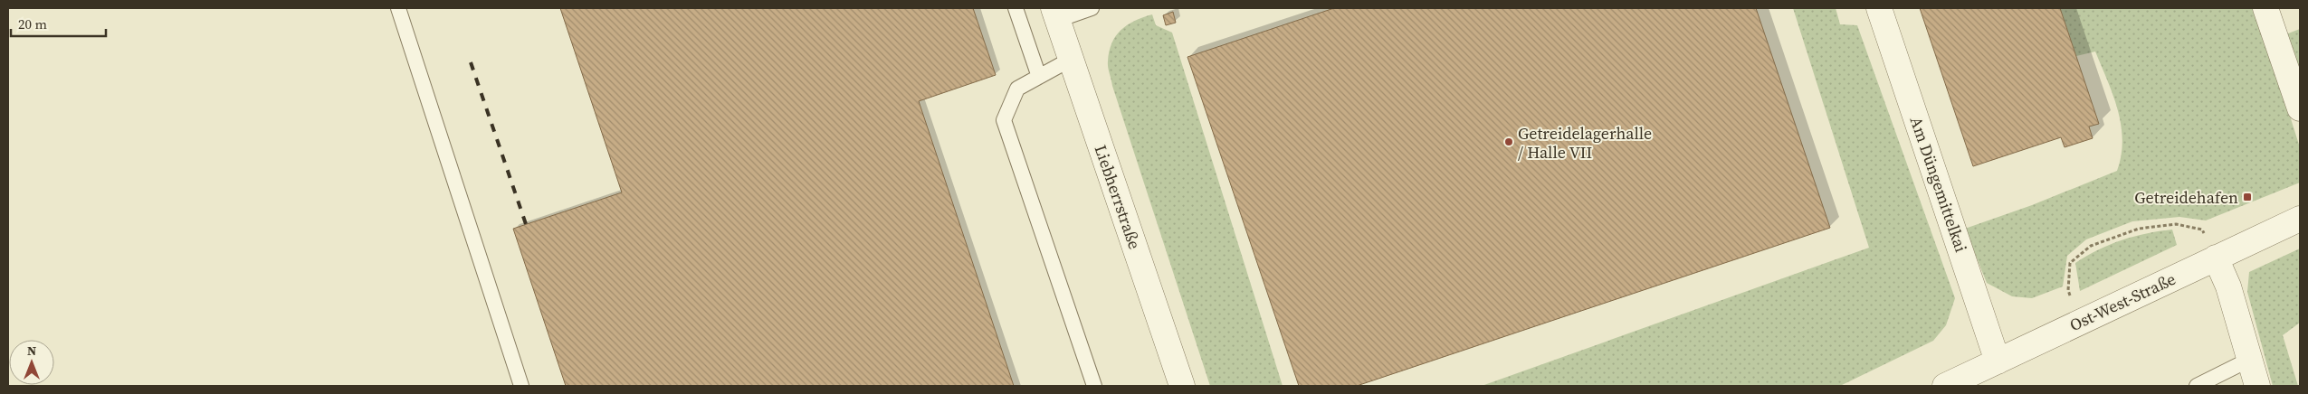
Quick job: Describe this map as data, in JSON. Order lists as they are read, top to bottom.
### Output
{
  "streets": {
    "street": ["Am Düngemittelkai", "Liebherrstraße", "Ost-West-Straße"]
  },
  "crossings": [
    ["Am Düngemittelkai", "Ost-West-Straße"]
  ],
  "places": {
    "other": ["Getreidelagerhalle / Halle VII"],
    "transit": ["Getreidehafen"]
  },
  "scale_bar": "20 m",
  "north": "top"
}
